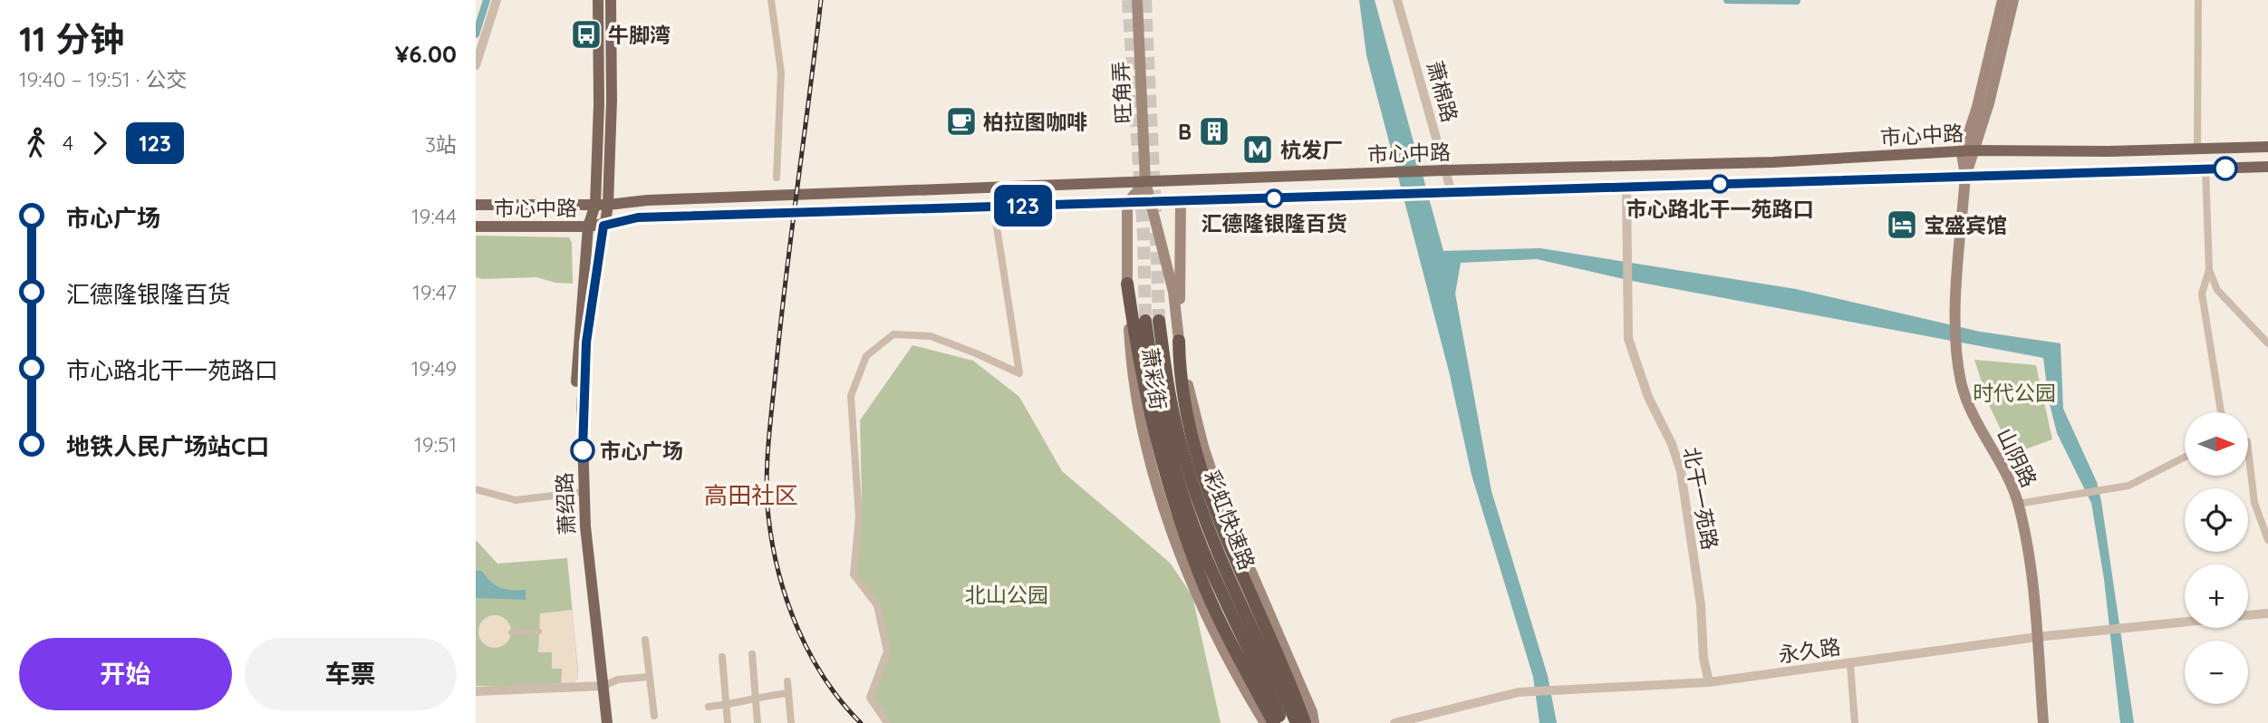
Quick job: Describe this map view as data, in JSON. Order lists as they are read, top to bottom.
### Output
{
  "streets": {
    "highway": ["彩虹快速路"],
    "main road": [
      "旺角弄",
      "市心中路",
      "萧彩街",
      "山阴路",
      "萧绍路"
    ],
    "street": ["萧棉路", "北干一苑路", "永久路"]
  },
  "crossings": [
    ["萧棉路", "市心中路"],
    ["旺角弄", "市心中路"],
    ["旺角弄", "萧彩街"],
    ["市心中路", "萧彩街"],
    ["市心中路", "山阴路"],
    ["市心中路", "北干一苑路"],
    ["市心中路", "萧绍路"],
    ["山阴路", "永久路"],
    ["北干一苑路", "永久路"]
  ],
  "districts": ["高田社区"],
  "parks": ["时代公园", "北山公园"],
  "places": {
    "bus stop": ["牛脚湾"],
    "cafe": ["柏拉图咖啡"],
    "building": ["B"],
    "metro station": ["杭发厂"],
    "other": ["市心路北干一苑路口", "汇德隆银隆百货", "市心广场"],
    "hotel": ["宝盛宾馆"]
  },
  "lines": ["bus line 123"],
  "north": "right",
  "page": {
    "heading": ["11 分钟", "19:40 – 19:51 · 公交", "¥6.00"],
    "on_map": "123",
    "legs": ["4", "123", "3站"],
    "list": [
      {
        "name": "市心广场",
        "value": "19:44"
      },
      {
        "name": "汇德隆银隆百货",
        "value": "19:47"
      },
      {
        "name": "市心路北干一苑路口",
        "value": "19:49"
      },
      {
        "name": "地铁人民广场站C口",
        "value": "19:51"
      }
    ],
    "map_buttons": ["+", "−"],
    "buttons": ["开始", "车票"]
  }
}
